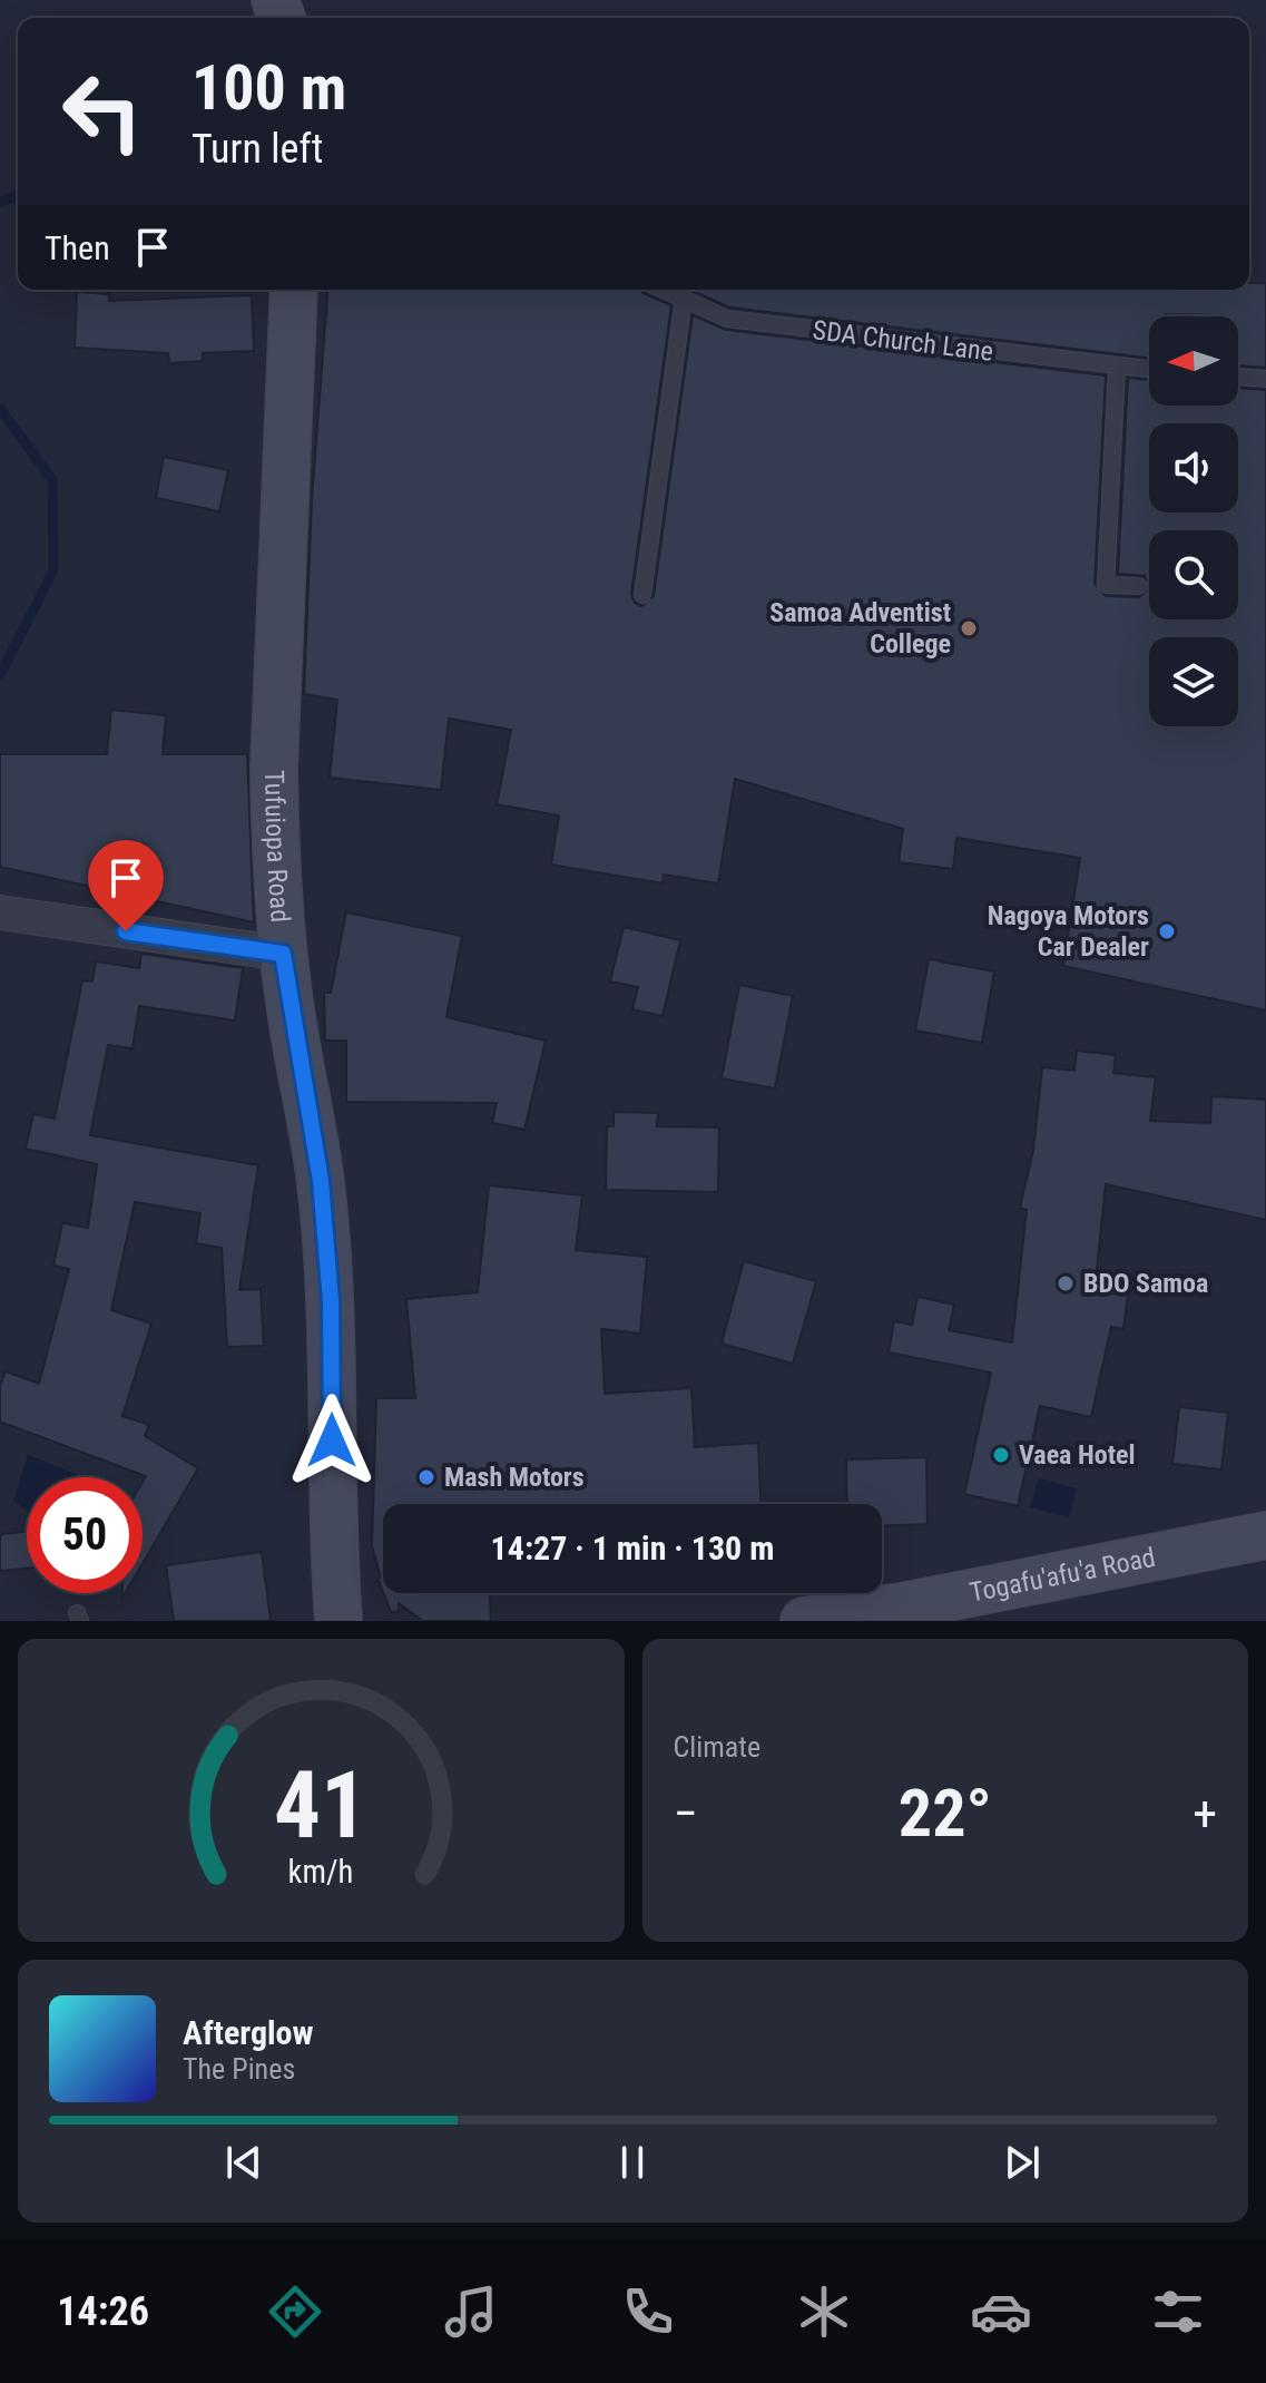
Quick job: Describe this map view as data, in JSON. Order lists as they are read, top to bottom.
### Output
{
  "streets": {
    "main road": ["Tufuiopa Road", "Togafu'afu'a Road"],
    "lane": ["SDA Church Lane"]
  },
  "places": [
    "Samoa Adventist College",
    "Nagoya Motors Car Dealer",
    "BDO Samoa",
    "Vaea Hotel",
    "Mash Motors"
  ],
  "north": "left",
  "page": {
    "turn": ["100 m", "Turn left"],
    "then": "Then",
    "limit": "50",
    "trip": "14:27 · 1 min · 130 m",
    "tile": "Climate",
    "heat": ["−", "22°", "+"],
    "song": ["Afterglow", "The Pines"],
    "tabs": "14:26",
    "gauge": ["41", "km/h"]
  }
}
